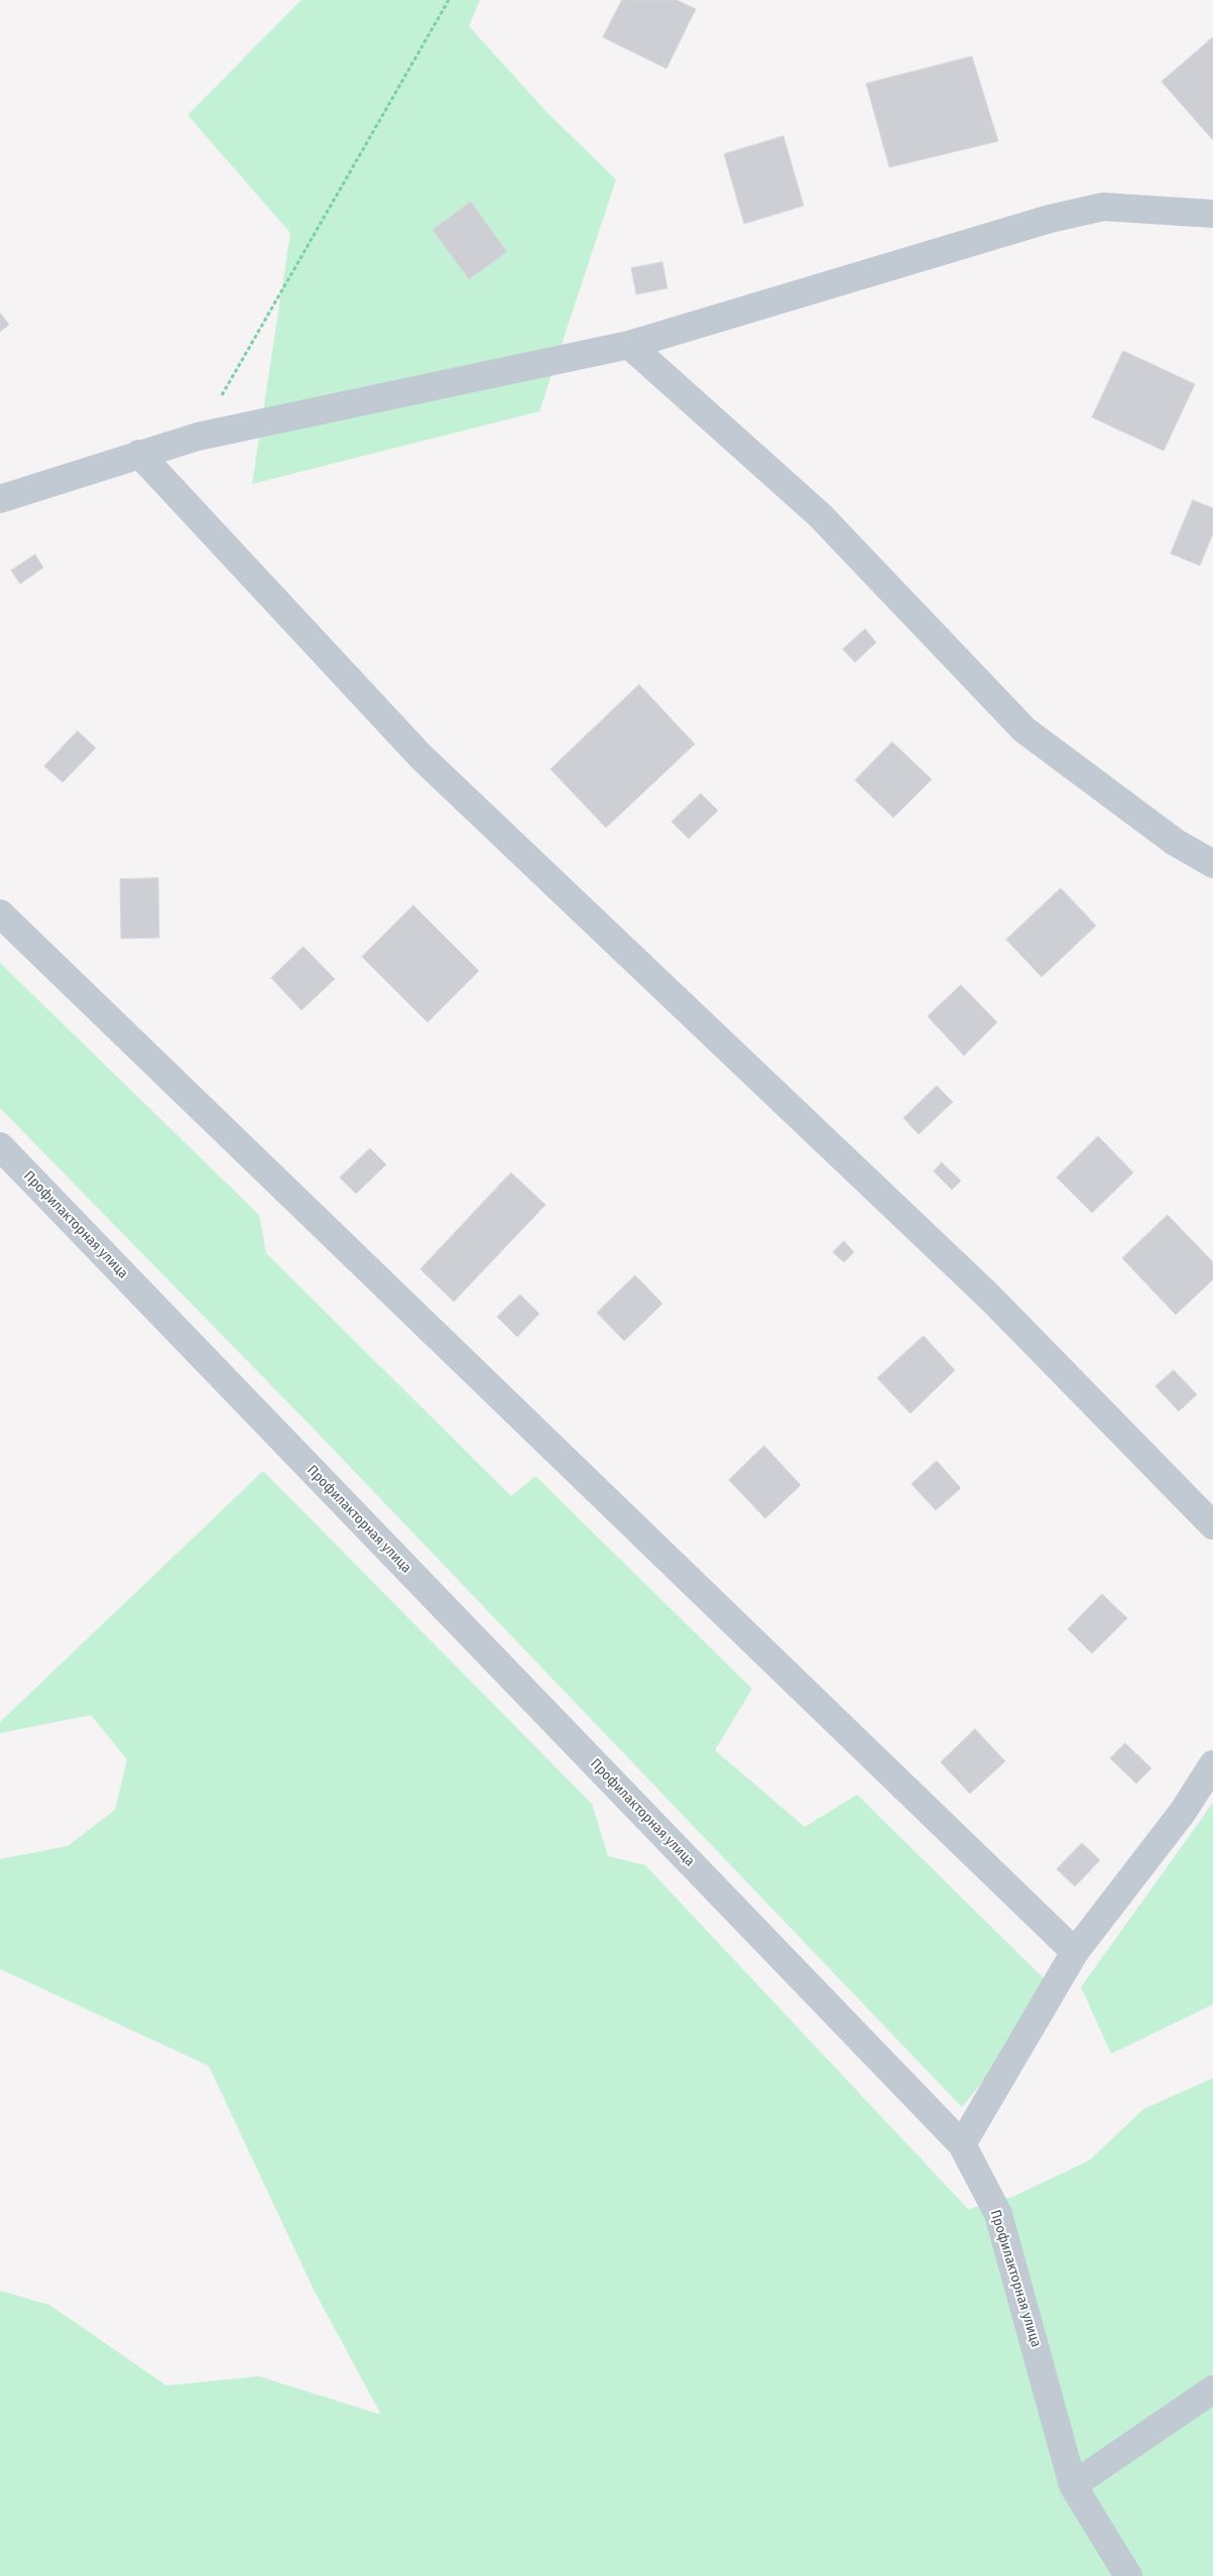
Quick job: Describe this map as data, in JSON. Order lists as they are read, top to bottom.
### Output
{
  "streets": {
    "street": ["Профилакторная улица"]
  }
}
